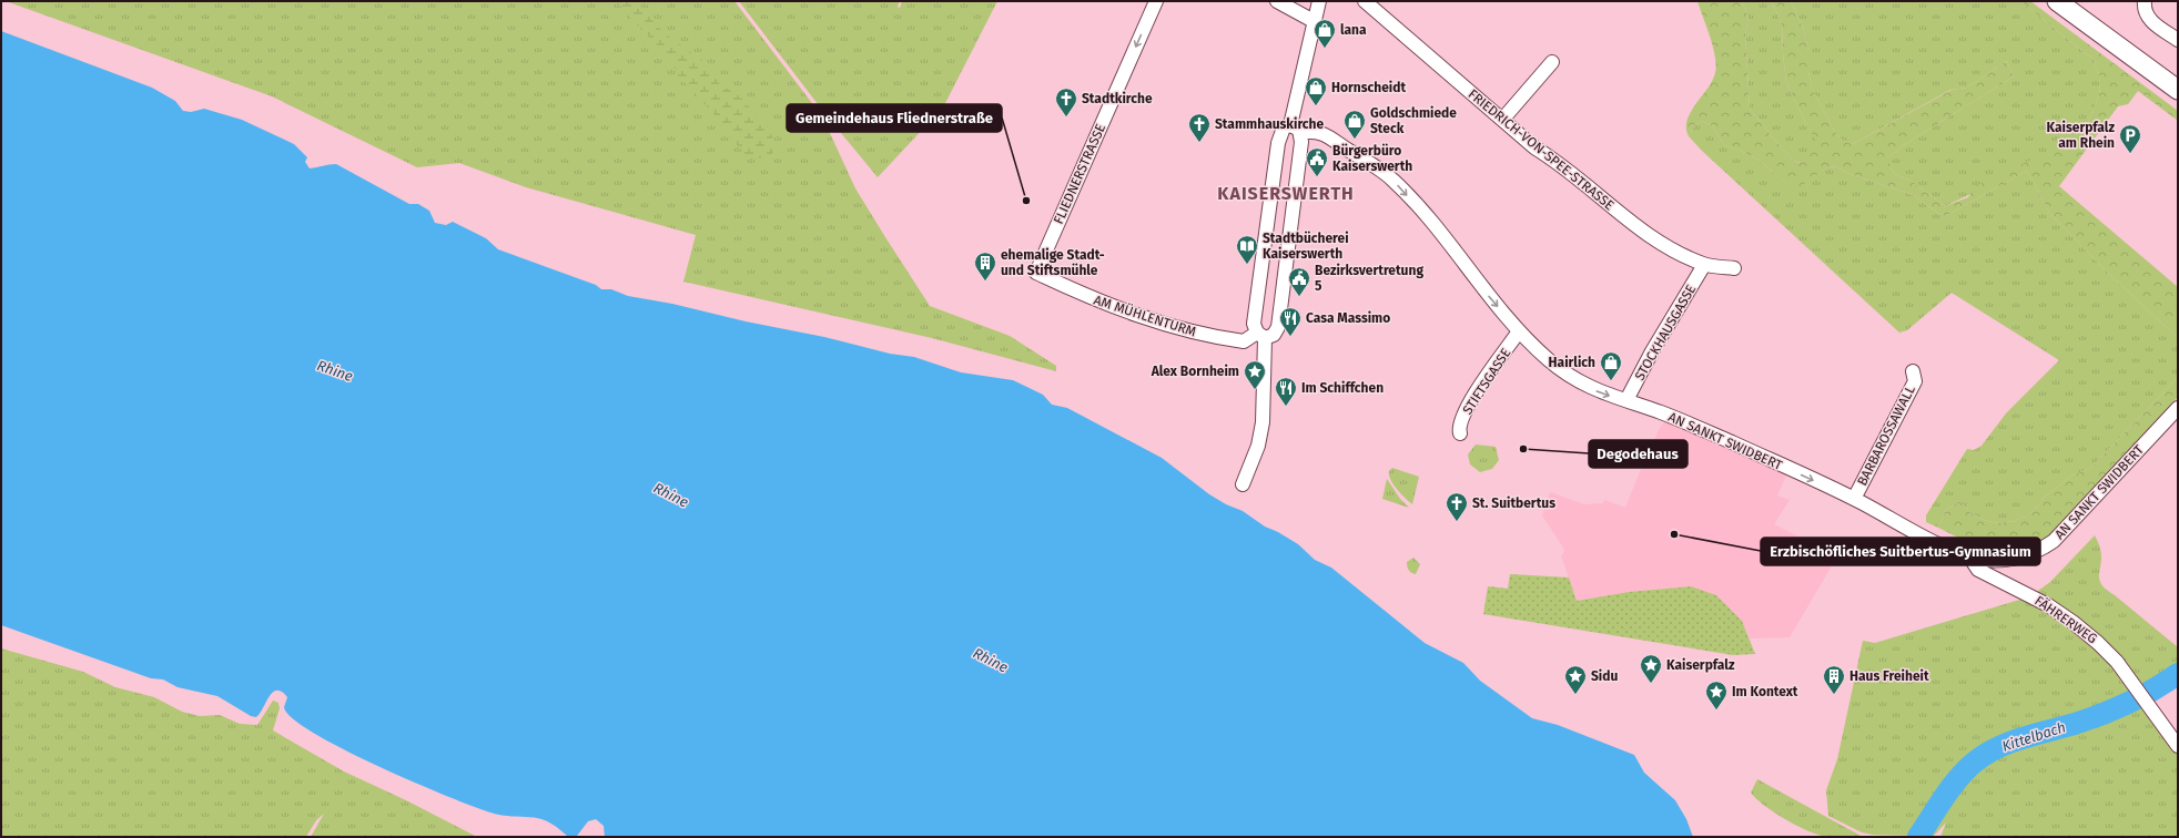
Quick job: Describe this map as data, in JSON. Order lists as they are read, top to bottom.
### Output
{
  "streets": {
    "street": [
      "FRIEDRICH-VON-SPEE-STRASSE",
      "FLIEDNERSTRASSE",
      "AM MÜHLENTURM",
      "STOCKHAUSGASSE",
      "STIFTSGASSE",
      "BARBAROSSAWALL",
      "AN SANKT SWIDBERT",
      "FÄHRERWEG"
    ]
  },
  "crossings": [
    ["FRIEDRICH-VON-SPEE-STRASSE", "STOCKHAUSGASSE"],
    ["FLIEDNERSTRASSE", "AM MÜHLENTURM"],
    ["STOCKHAUSGASSE", "AN SANKT SWIDBERT"],
    ["STIFTSGASSE", "AN SANKT SWIDBERT"],
    ["BARBAROSSAWALL", "AN SANKT SWIDBERT"],
    ["AN SANKT SWIDBERT", "FÄHRERWEG"]
  ],
  "one_way": ["FLIEDNERSTRASSE", "AN SANKT SWIDBERT"],
  "districts": ["KAISERSWERTH"],
  "water": ["Rhine", "Kittelbach"],
  "places": {
    "shop": [
      "lana",
      "Hornscheidt",
      "Goldschmiede Steck",
      "Hairlich"
    ],
    "church": ["Stadtkirche", "Stammhauskirche", "St. Suitbertus"],
    "parking": ["Kaiserpfalz am Rhein"],
    "public building": ["Bürgerbüro Kaiserswerth", "Bezirksvertretung 5"],
    "other": ["Gemeindehaus Fliednerstraße", "Degodehaus", "Erzbischöfliches Suitbertus-Gymnasium"],
    "library": ["Stadtbücherei Kaiserswerth"],
    "building": ["ehemalige Stadt- und Stiftsmühle", "Haus Freiheit"],
    "restaurant": ["Casa Massimo", "Im Schiffchen"],
    "place": [
      "Alex Bornheim",
      "Kaiserpfalz",
      "Sidu",
      "Im Kontext"
    ]
  }
}
